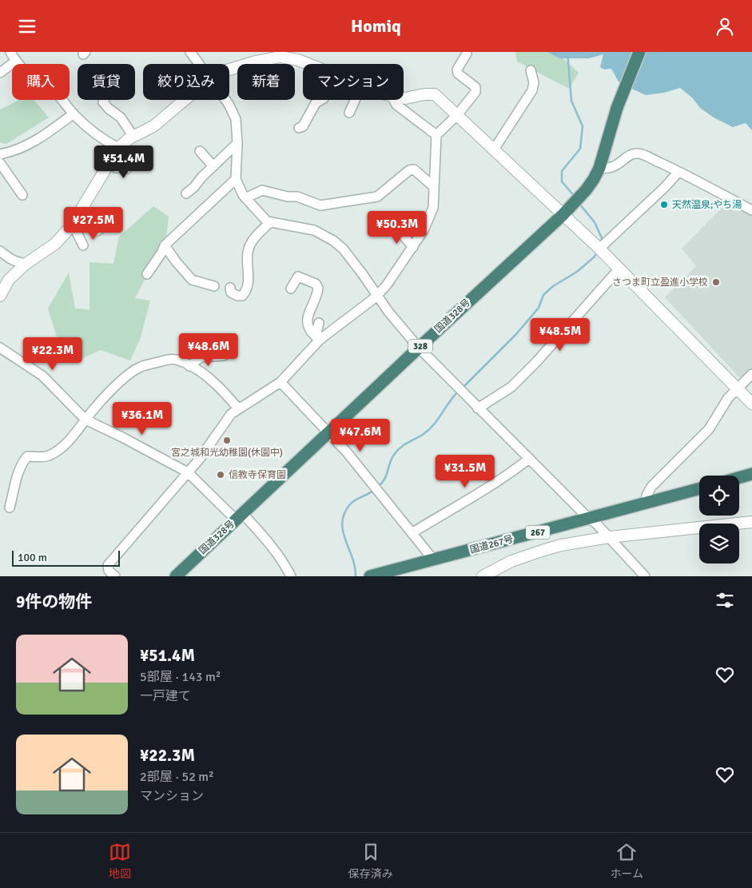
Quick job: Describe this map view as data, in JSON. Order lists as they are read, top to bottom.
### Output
{
  "streets": {
    "highway": [
      "国道328号",
      "328",
      "267",
      "国道267号"
    ]
  },
  "places": [
    "天然温泉;やち湯",
    "さつま町立盈進小学校",
    "宮之城和光幼稚園(休園中)",
    "信教寺保育園"
  ],
  "scale_bar": "100 m",
  "page": {
    "header": "Homiq",
    "chip": [
      "購入",
      "賃貸",
      "絞り込み",
      "新着",
      "マンション"
    ],
    "price": [
      "¥51.4M",
      "¥27.5M",
      "¥50.3M",
      "¥48.5M",
      "¥48.6M",
      "¥22.3M",
      "¥36.1M",
      "¥47.6M",
      "¥31.5M"
    ],
    "scale": "100 m",
    "heading": "9件の物件",
    "list": [
      {
        "name": "¥51.4M",
        "note": "5部屋 · 143 m² · 一戸建て"
      },
      {
        "name": "¥22.3M",
        "note": "2部屋 · 52 m² · マンション"
      }
    ],
    "tabs": ["地図", "保存済み", "ホーム"]
  }
}
